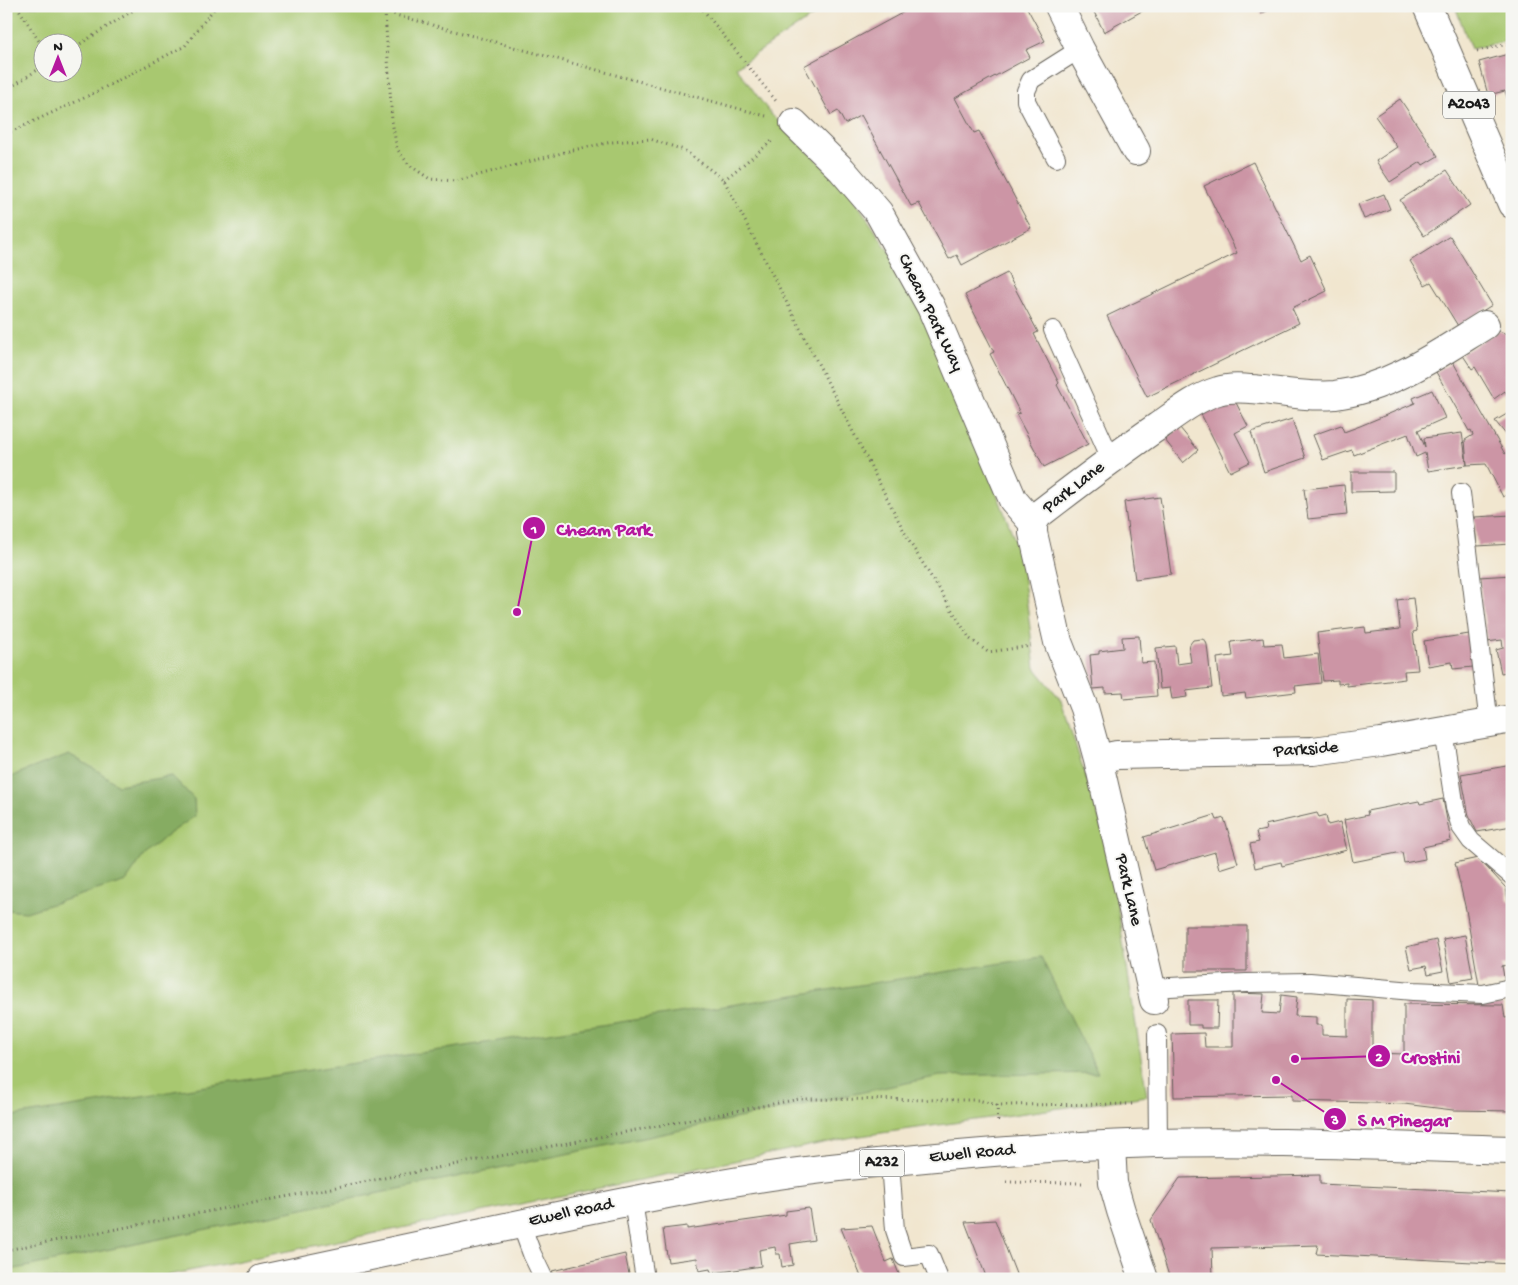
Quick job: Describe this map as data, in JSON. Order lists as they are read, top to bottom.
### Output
{
  "streets": {
    "main road": [
      "A2043",
      "Cheam Park Way",
      "Park Lane",
      "Parkside",
      "Ewell Road",
      "A232"
    ]
  },
  "crossings": [
    ["Cheam Park Way", "Park Lane"],
    ["Park Lane", "Parkside"]
  ],
  "places": ["Cheam Park", "Crostini", "S M Pinegar"],
  "north": "top"
}
